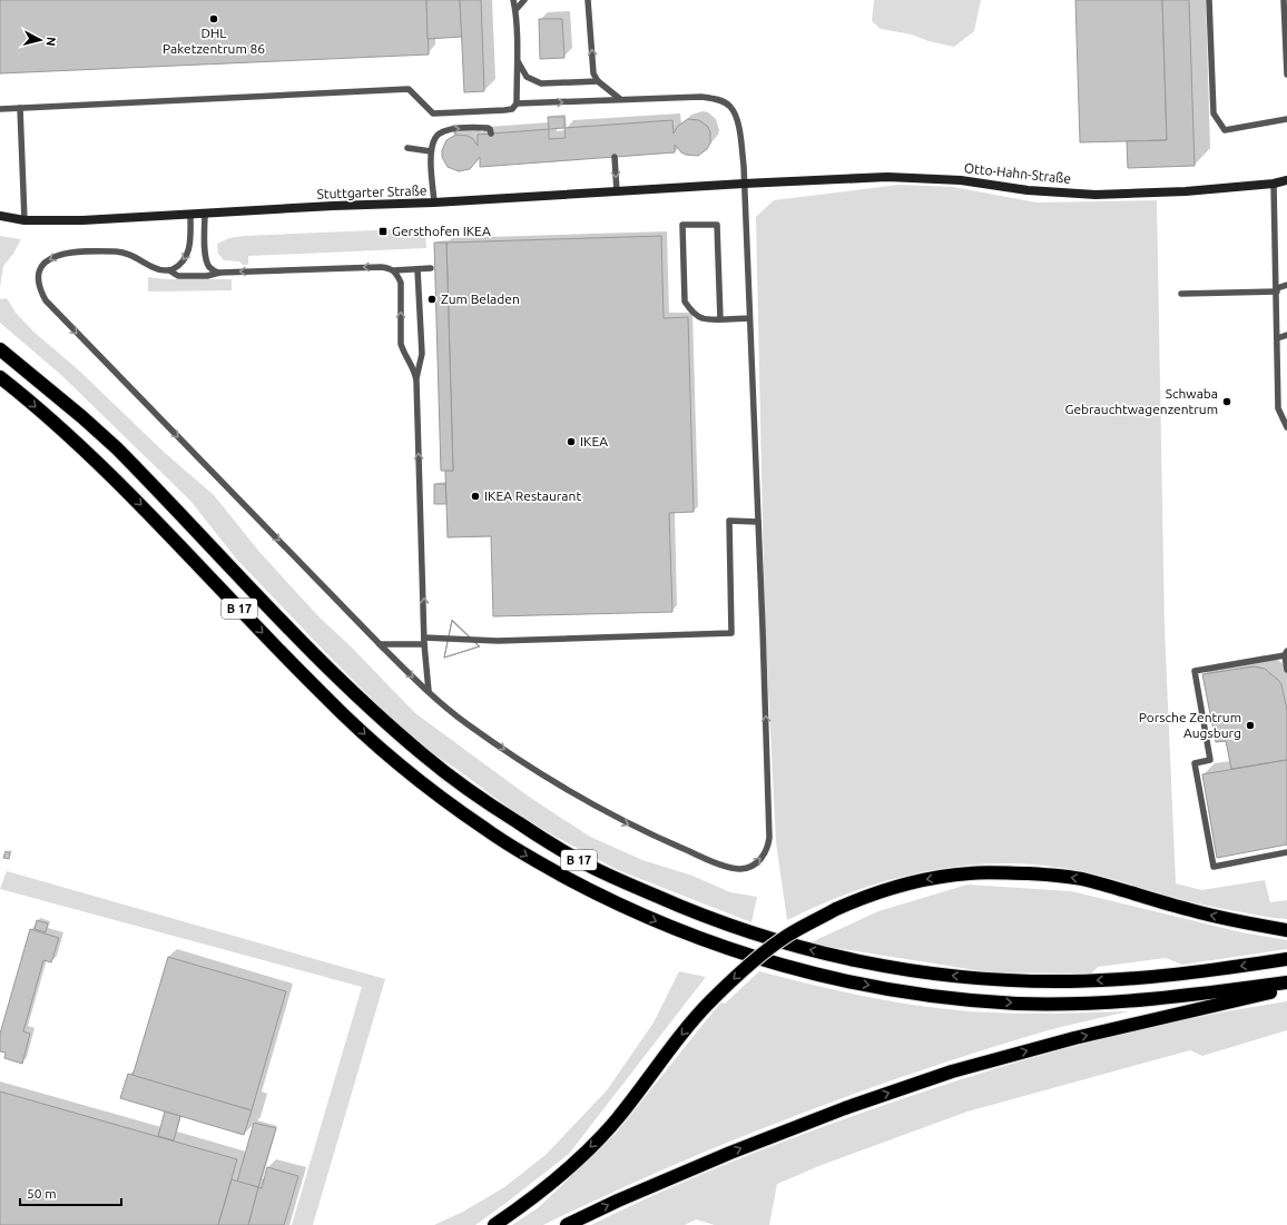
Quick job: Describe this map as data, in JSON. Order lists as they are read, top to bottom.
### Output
{
  "streets": {
    "highway": ["B 17"],
    "street": ["Otto-Hahn-Straße", "Stuttgarter Straße"]
  },
  "crossings": [
    ["Otto-Hahn-Straße", "Stuttgarter Straße"]
  ],
  "places": {
    "other": [
      "DHL Paketzentrum 86",
      "Zum Beladen",
      "Schwaba Gebrauchtwagenzentrum",
      "IKEA",
      "IKEA Restaurant",
      "Porsche Zentrum Augsburg"
    ],
    "transit": ["Gersthofen IKEA"]
  },
  "scale_bar": "50 m",
  "north": "right"
}
